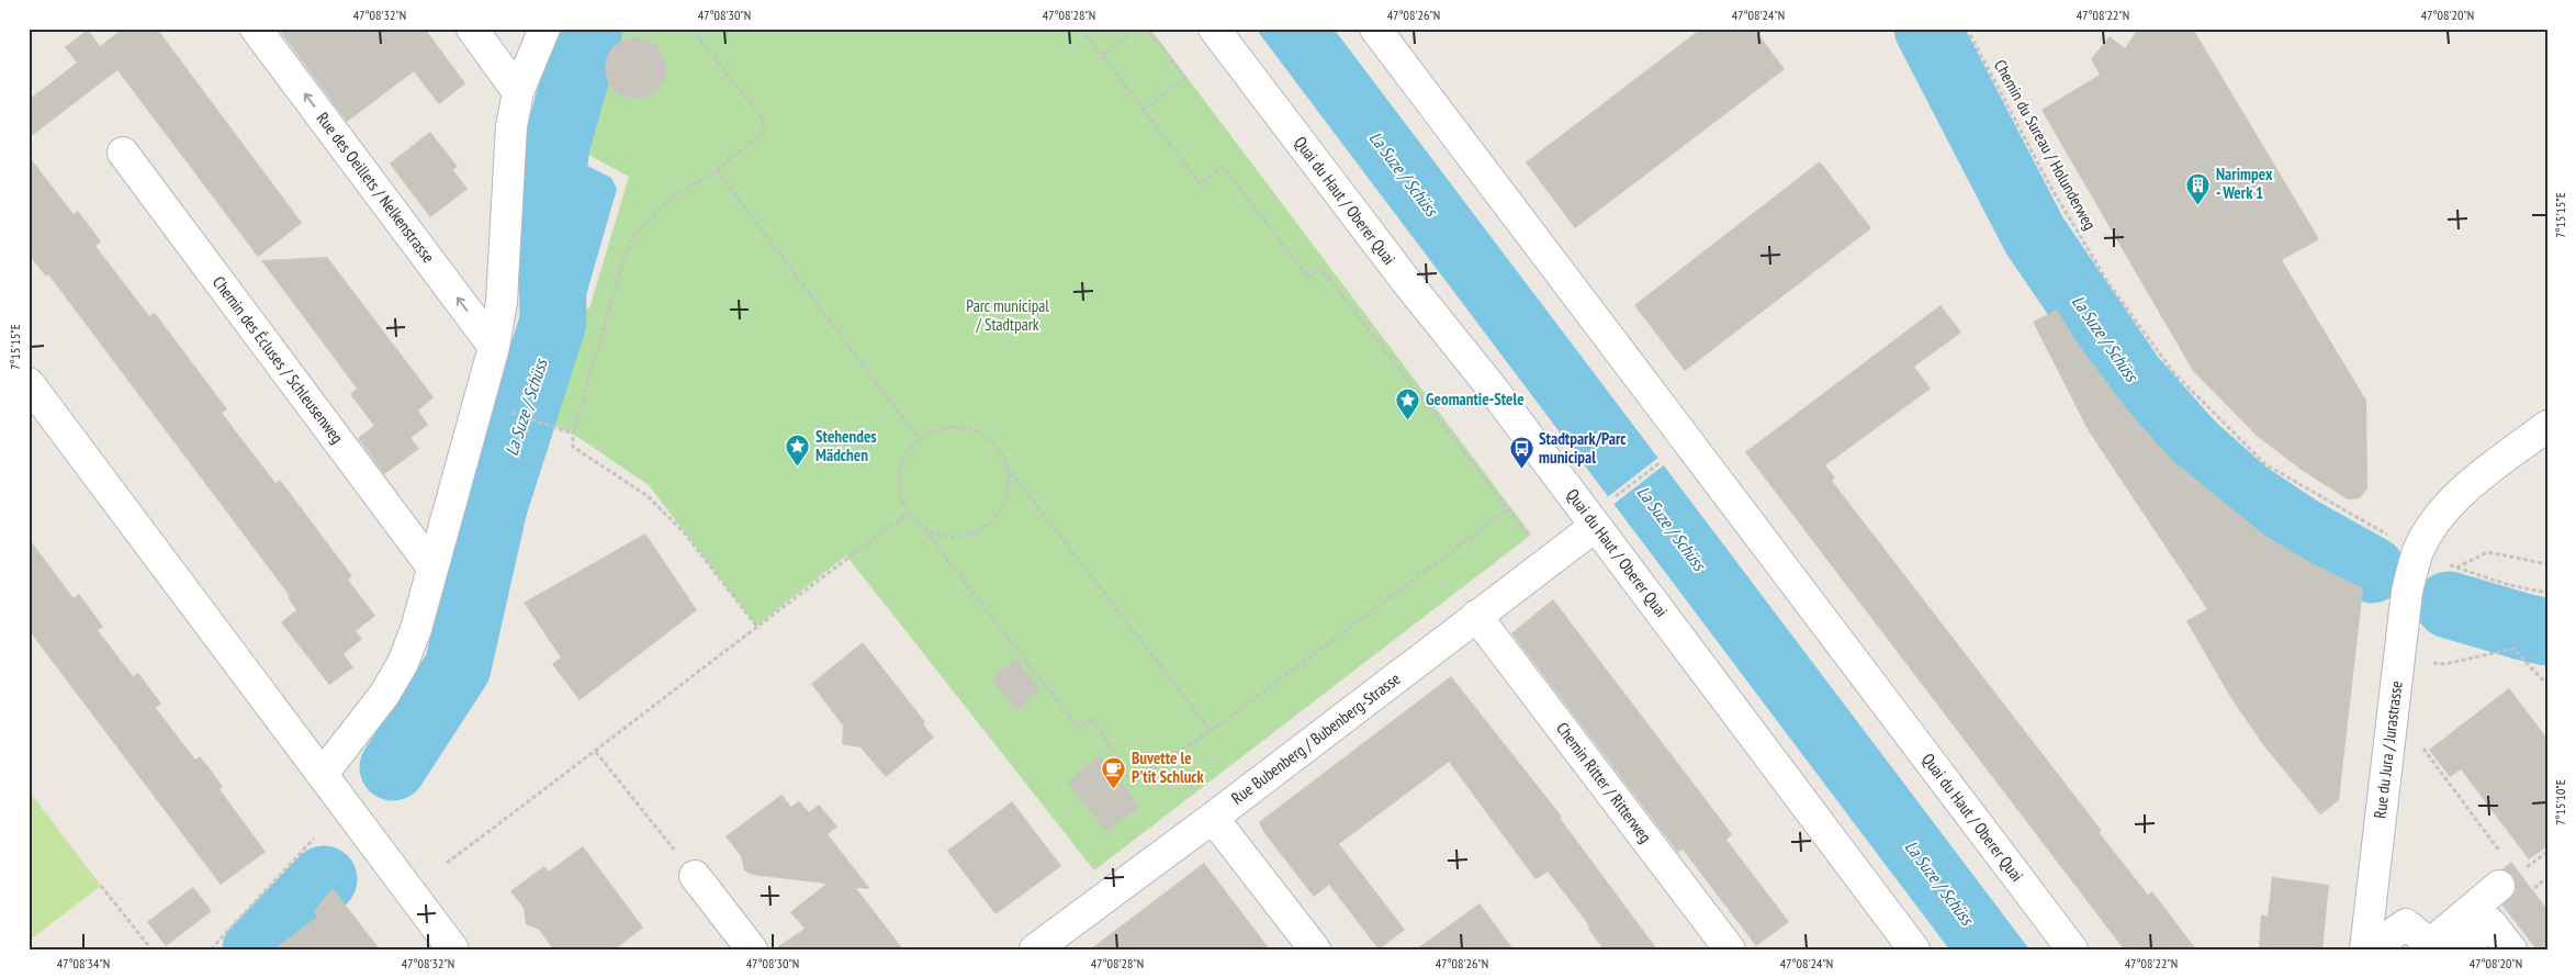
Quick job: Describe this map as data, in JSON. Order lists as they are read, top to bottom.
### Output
{
  "streets": {
    "street": [
      "Rue des Oeillets / Nelkenstrasse",
      "Quai du Haut / Oberer Quai",
      "Chemin des Écluses / Schleusenweg",
      "Rue Bubenberg / Bubenberg-Strasse",
      "Rue du Jura / Jurastrasse",
      "Chemin Ritter / Ritterweg"
    ],
    "path": ["Chemin du Sureau / Holunderweg"]
  },
  "crossings": [
    ["Chemin du Sureau / Holunderweg", "Rue du Jura / Jurastrasse"],
    ["Quai du Haut / Oberer Quai", "Rue Bubenberg / Bubenberg-Strasse"],
    ["Rue Bubenberg / Bubenberg-Strasse", "Chemin Ritter / Ritterweg"]
  ],
  "one_way": ["Rue des Oeillets / Nelkenstrasse"],
  "water": ["La Suze / Schüss"],
  "parks": ["Parc municipal / Stadtpark"],
  "places": {
    "building": ["Narimpex - Werk 1"],
    "place": ["Geomantie-Stele", "Stehendes Mädchen"],
    "bus stop": ["Stadtpark/Parc municipal"],
    "cafe": ["Buvette le P'tit Schluck"]
  },
  "coordinates": [
    "47°08'32\"N",
    "47°08'30\"N",
    "47°08'28\"N",
    "47°08'26\"N",
    "47°08'24\"N",
    "47°08'22\"N",
    "47°08'20\"N",
    "7°15'15\"E",
    "7°15'10\"E",
    "47°08'34\"N"
  ]
}
